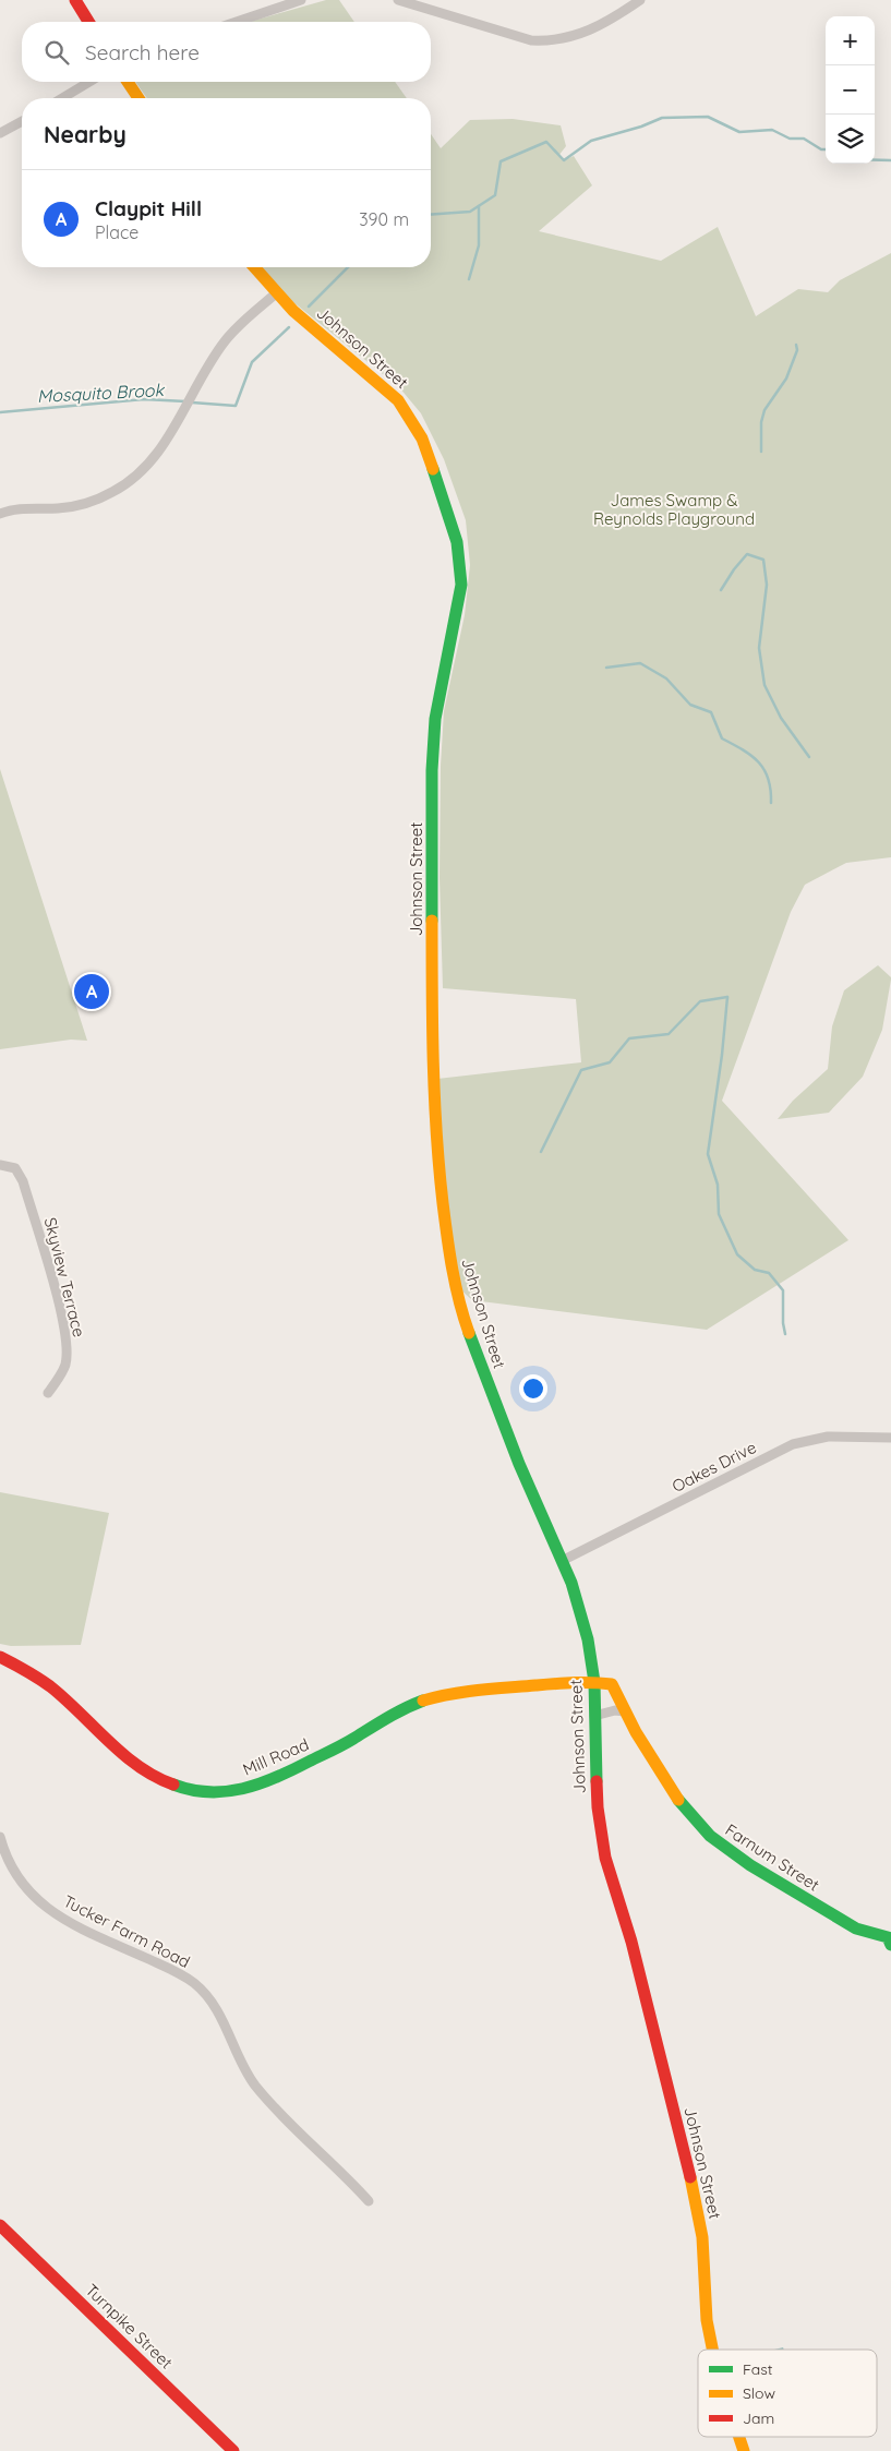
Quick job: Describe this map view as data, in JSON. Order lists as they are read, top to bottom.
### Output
{
  "streets": {
    "main road": [
      "Johnson Street",
      "Mill Road",
      "Farnum Street",
      "Turnpike Street"
    ],
    "street": ["Skyview Terrace", "Oakes Drive", "Tucker Farm Road"]
  },
  "crossings": [
    ["Johnson Street", "Oakes Drive"],
    ["Johnson Street", "Mill Road"],
    ["Johnson Street", "Farnum Street"],
    ["Mill Road", "Farnum Street"]
  ],
  "water": ["Mosquito Brook"],
  "parks": ["James Swamp & Reynolds Playground"],
  "legend": ["Fast", "Slow", "Jam"],
  "page": {
    "map_buttons": ["+", "−"],
    "search": "Search here",
    "heading": "Nearby",
    "list": [
      {
        "mark": "A",
        "name": "Claypit Hill",
        "note": "Place",
        "value": "390 m"
      }
    ],
    "pins": "A"
  }
}
